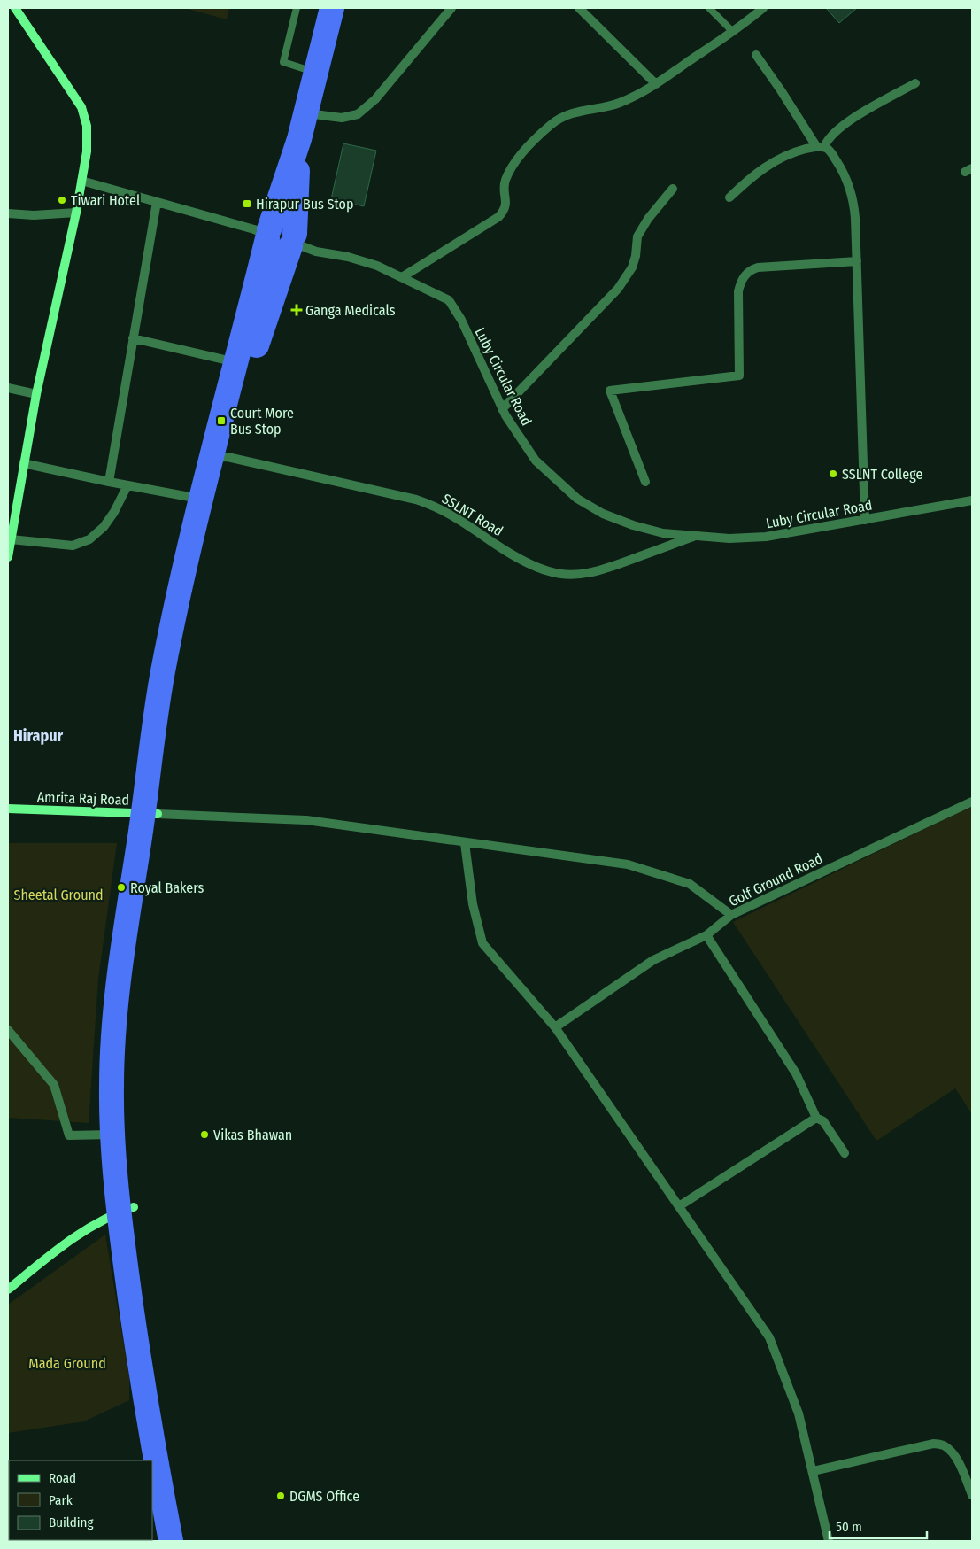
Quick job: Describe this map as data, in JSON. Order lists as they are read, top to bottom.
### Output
{
  "streets": {
    "street": [
      "Luby Circular Road",
      "SSLNT Road",
      "Amrita Raj Road",
      "Golf Ground Road"
    ]
  },
  "crossings": [
    ["Luby Circular Road", "SSLNT Road"]
  ],
  "districts": ["Hirapur"],
  "parks": ["Sheetal Ground", "Mada Ground"],
  "places": {
    "other": [
      "Tiwari Hotel",
      "SSLNT College",
      "Royal Bakers",
      "Vikas Bhawan",
      "DGMS Office"
    ],
    "transit": ["Hirapur Bus Stop", "Court More Bus Stop"],
    "health": ["Ganga Medicals"]
  },
  "legend": ["Road", "Park", "Building"],
  "scale_bar": "50 m"
}
